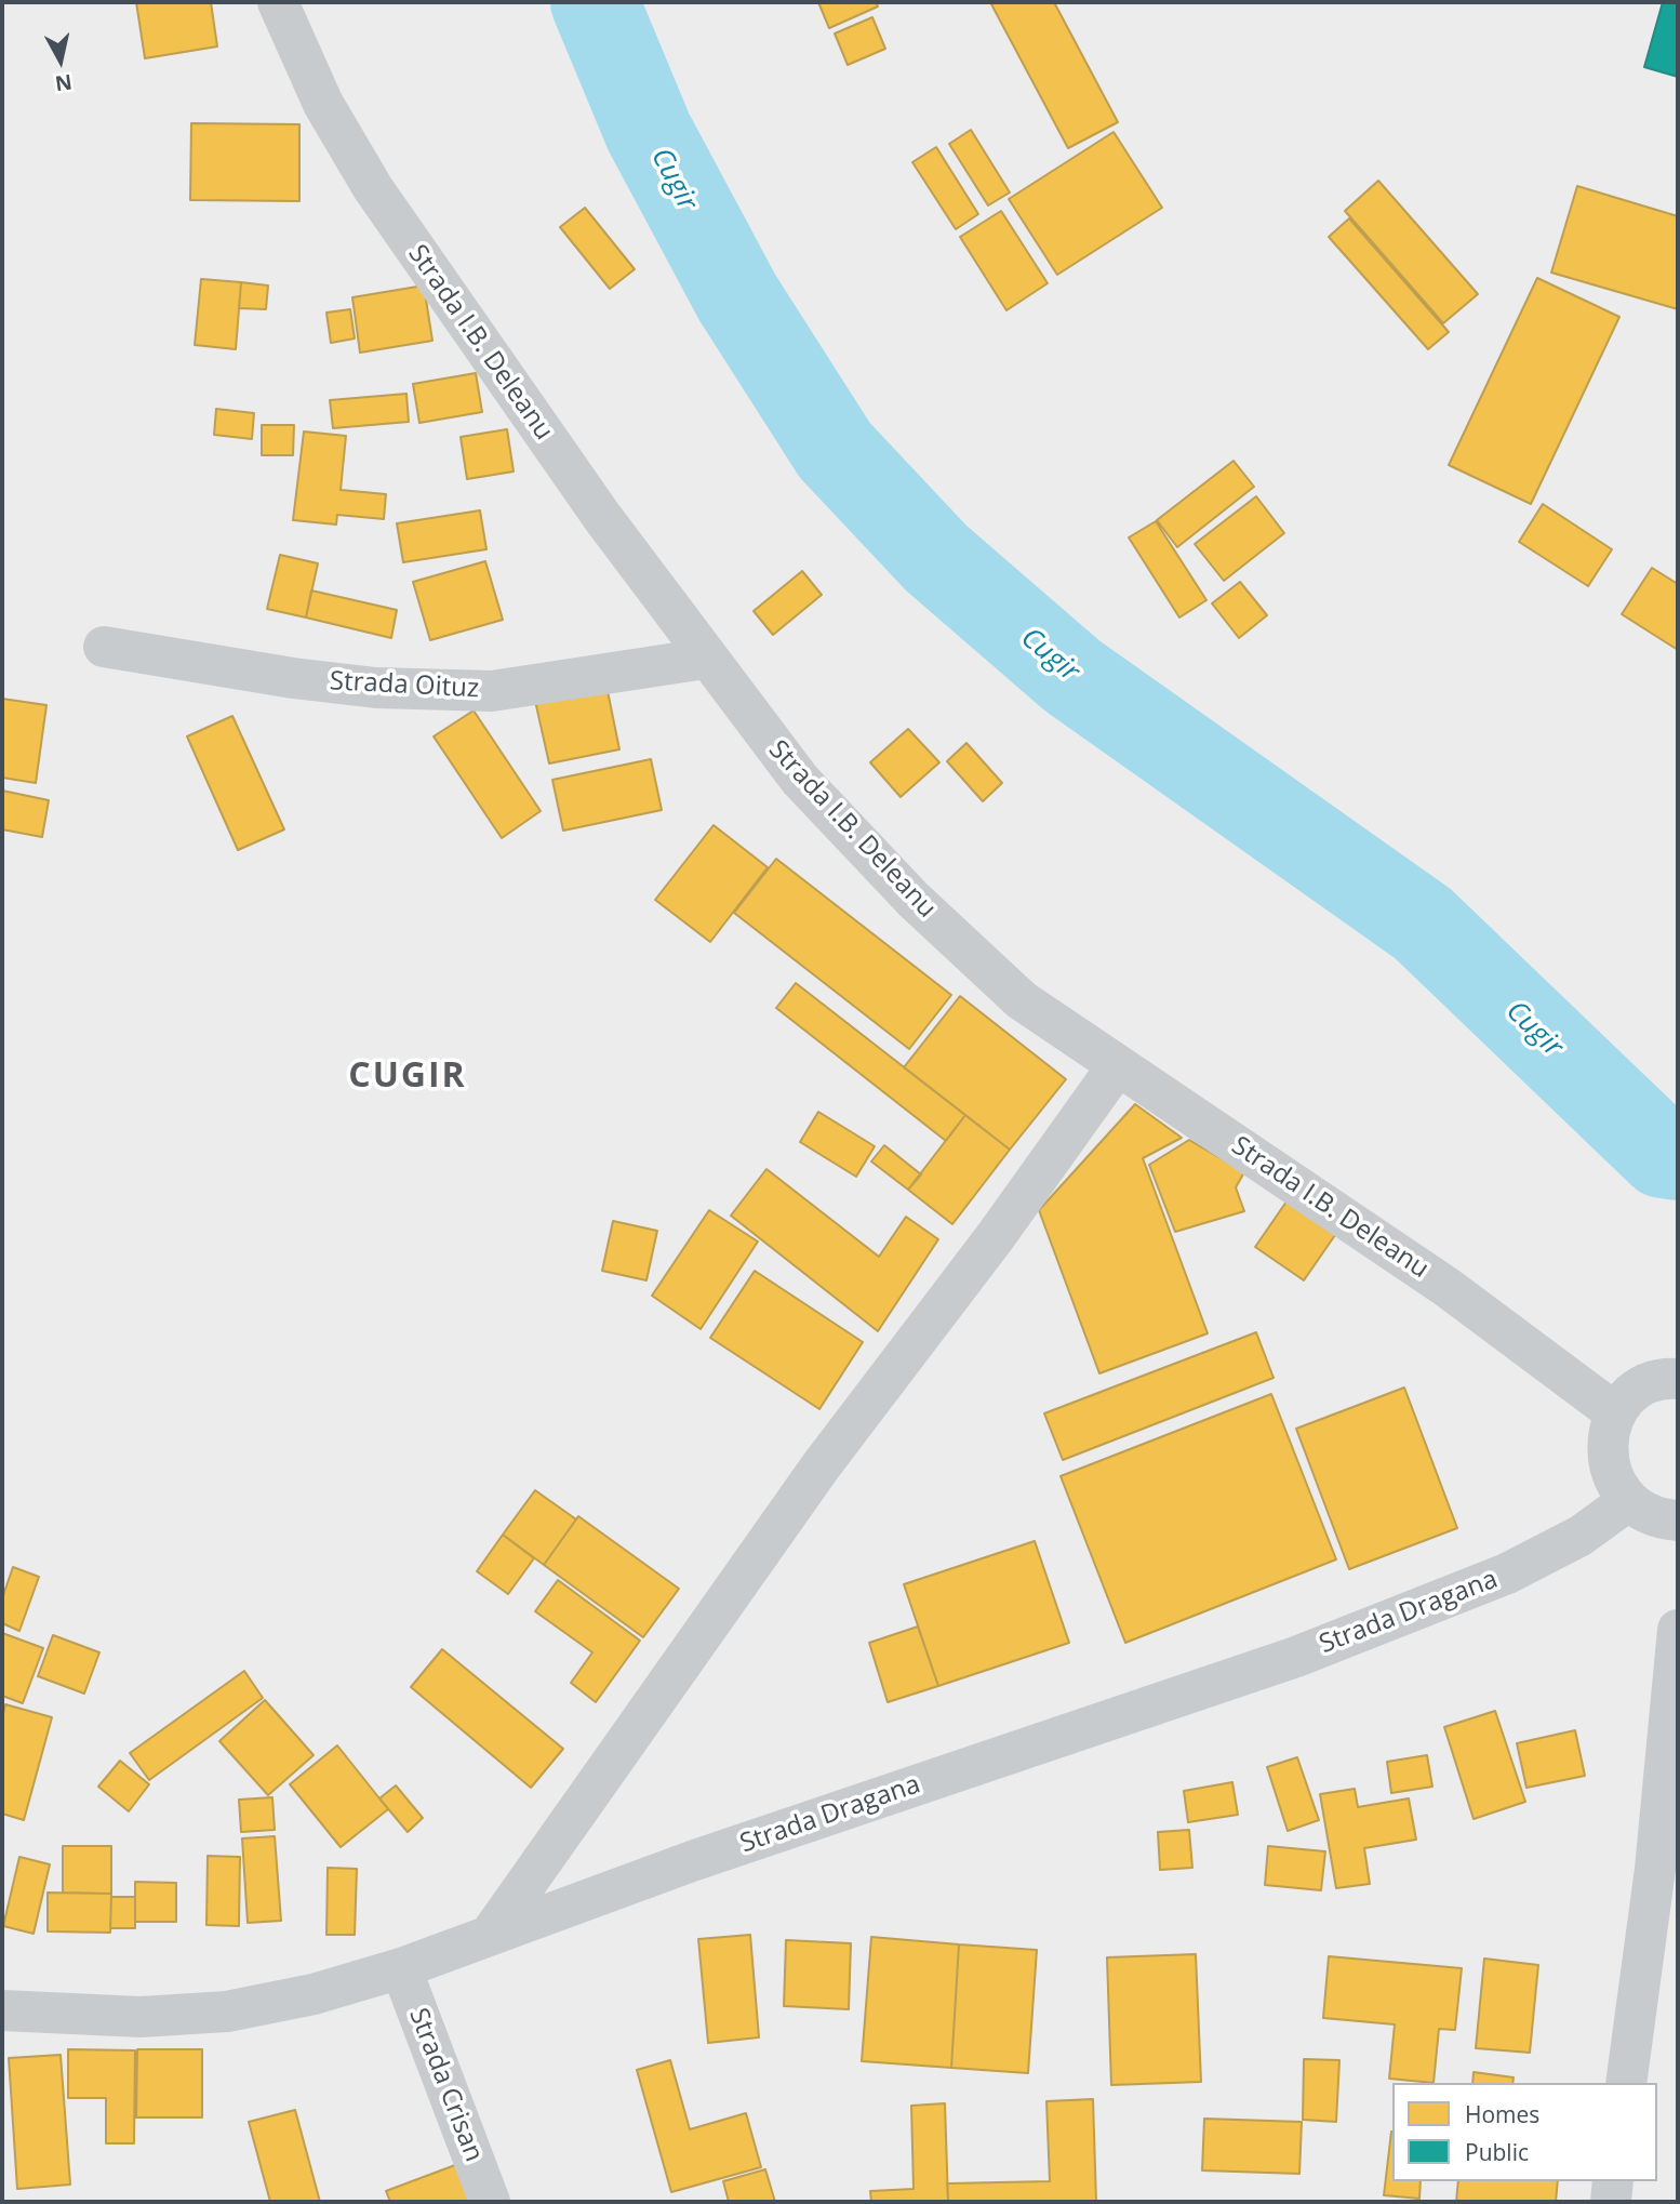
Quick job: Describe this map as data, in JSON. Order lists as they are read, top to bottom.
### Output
{
  "streets": {
    "street": [
      "Strada I.B. Deleanu",
      "Strada Oituz",
      "Strada Dragana",
      "Strada Crisan"
    ]
  },
  "crossings": [
    ["Strada I.B. Deleanu", "Strada Oituz"],
    ["Strada Dragana", "Strada Crisan"]
  ],
  "districts": ["CUGIR"],
  "water": ["Cugir"],
  "legend": ["Homes", "Public"],
  "north": "bottom"
}
